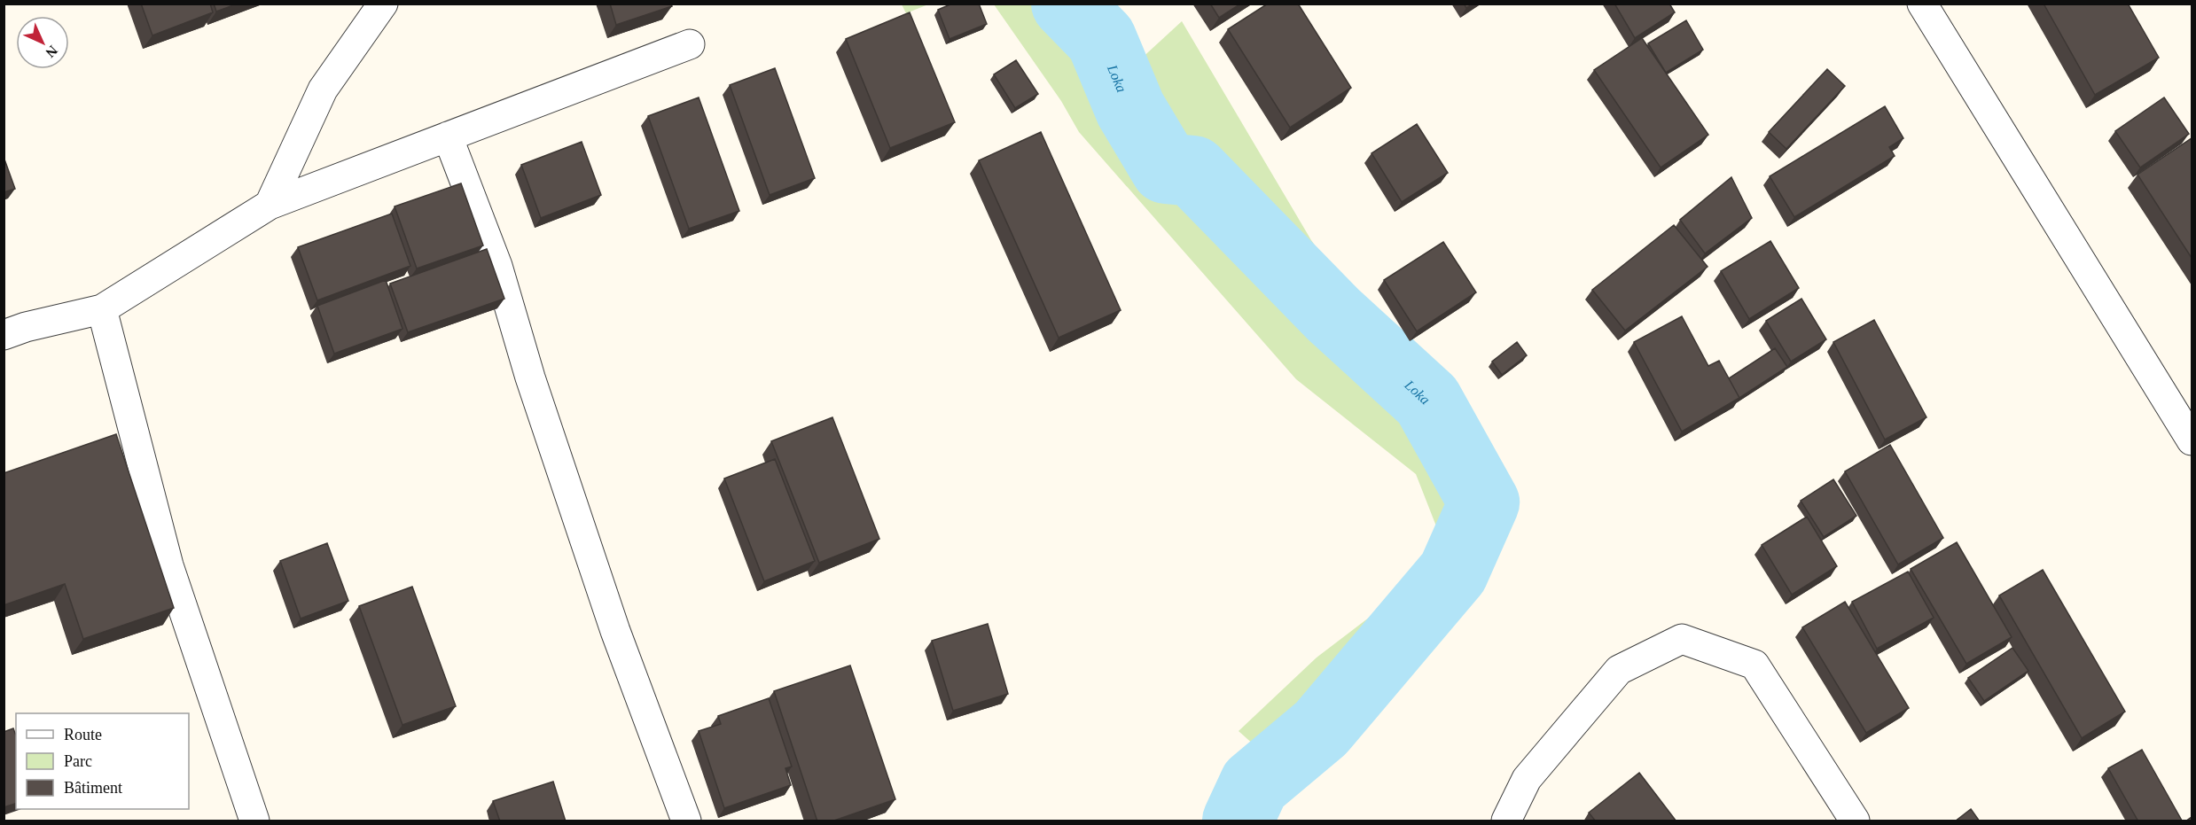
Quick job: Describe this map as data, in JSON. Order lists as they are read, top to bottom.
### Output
{
  "water": ["Loka"],
  "legend": ["Route", "Parc", "Bâtiment"],
  "north": "bottom right"
}
